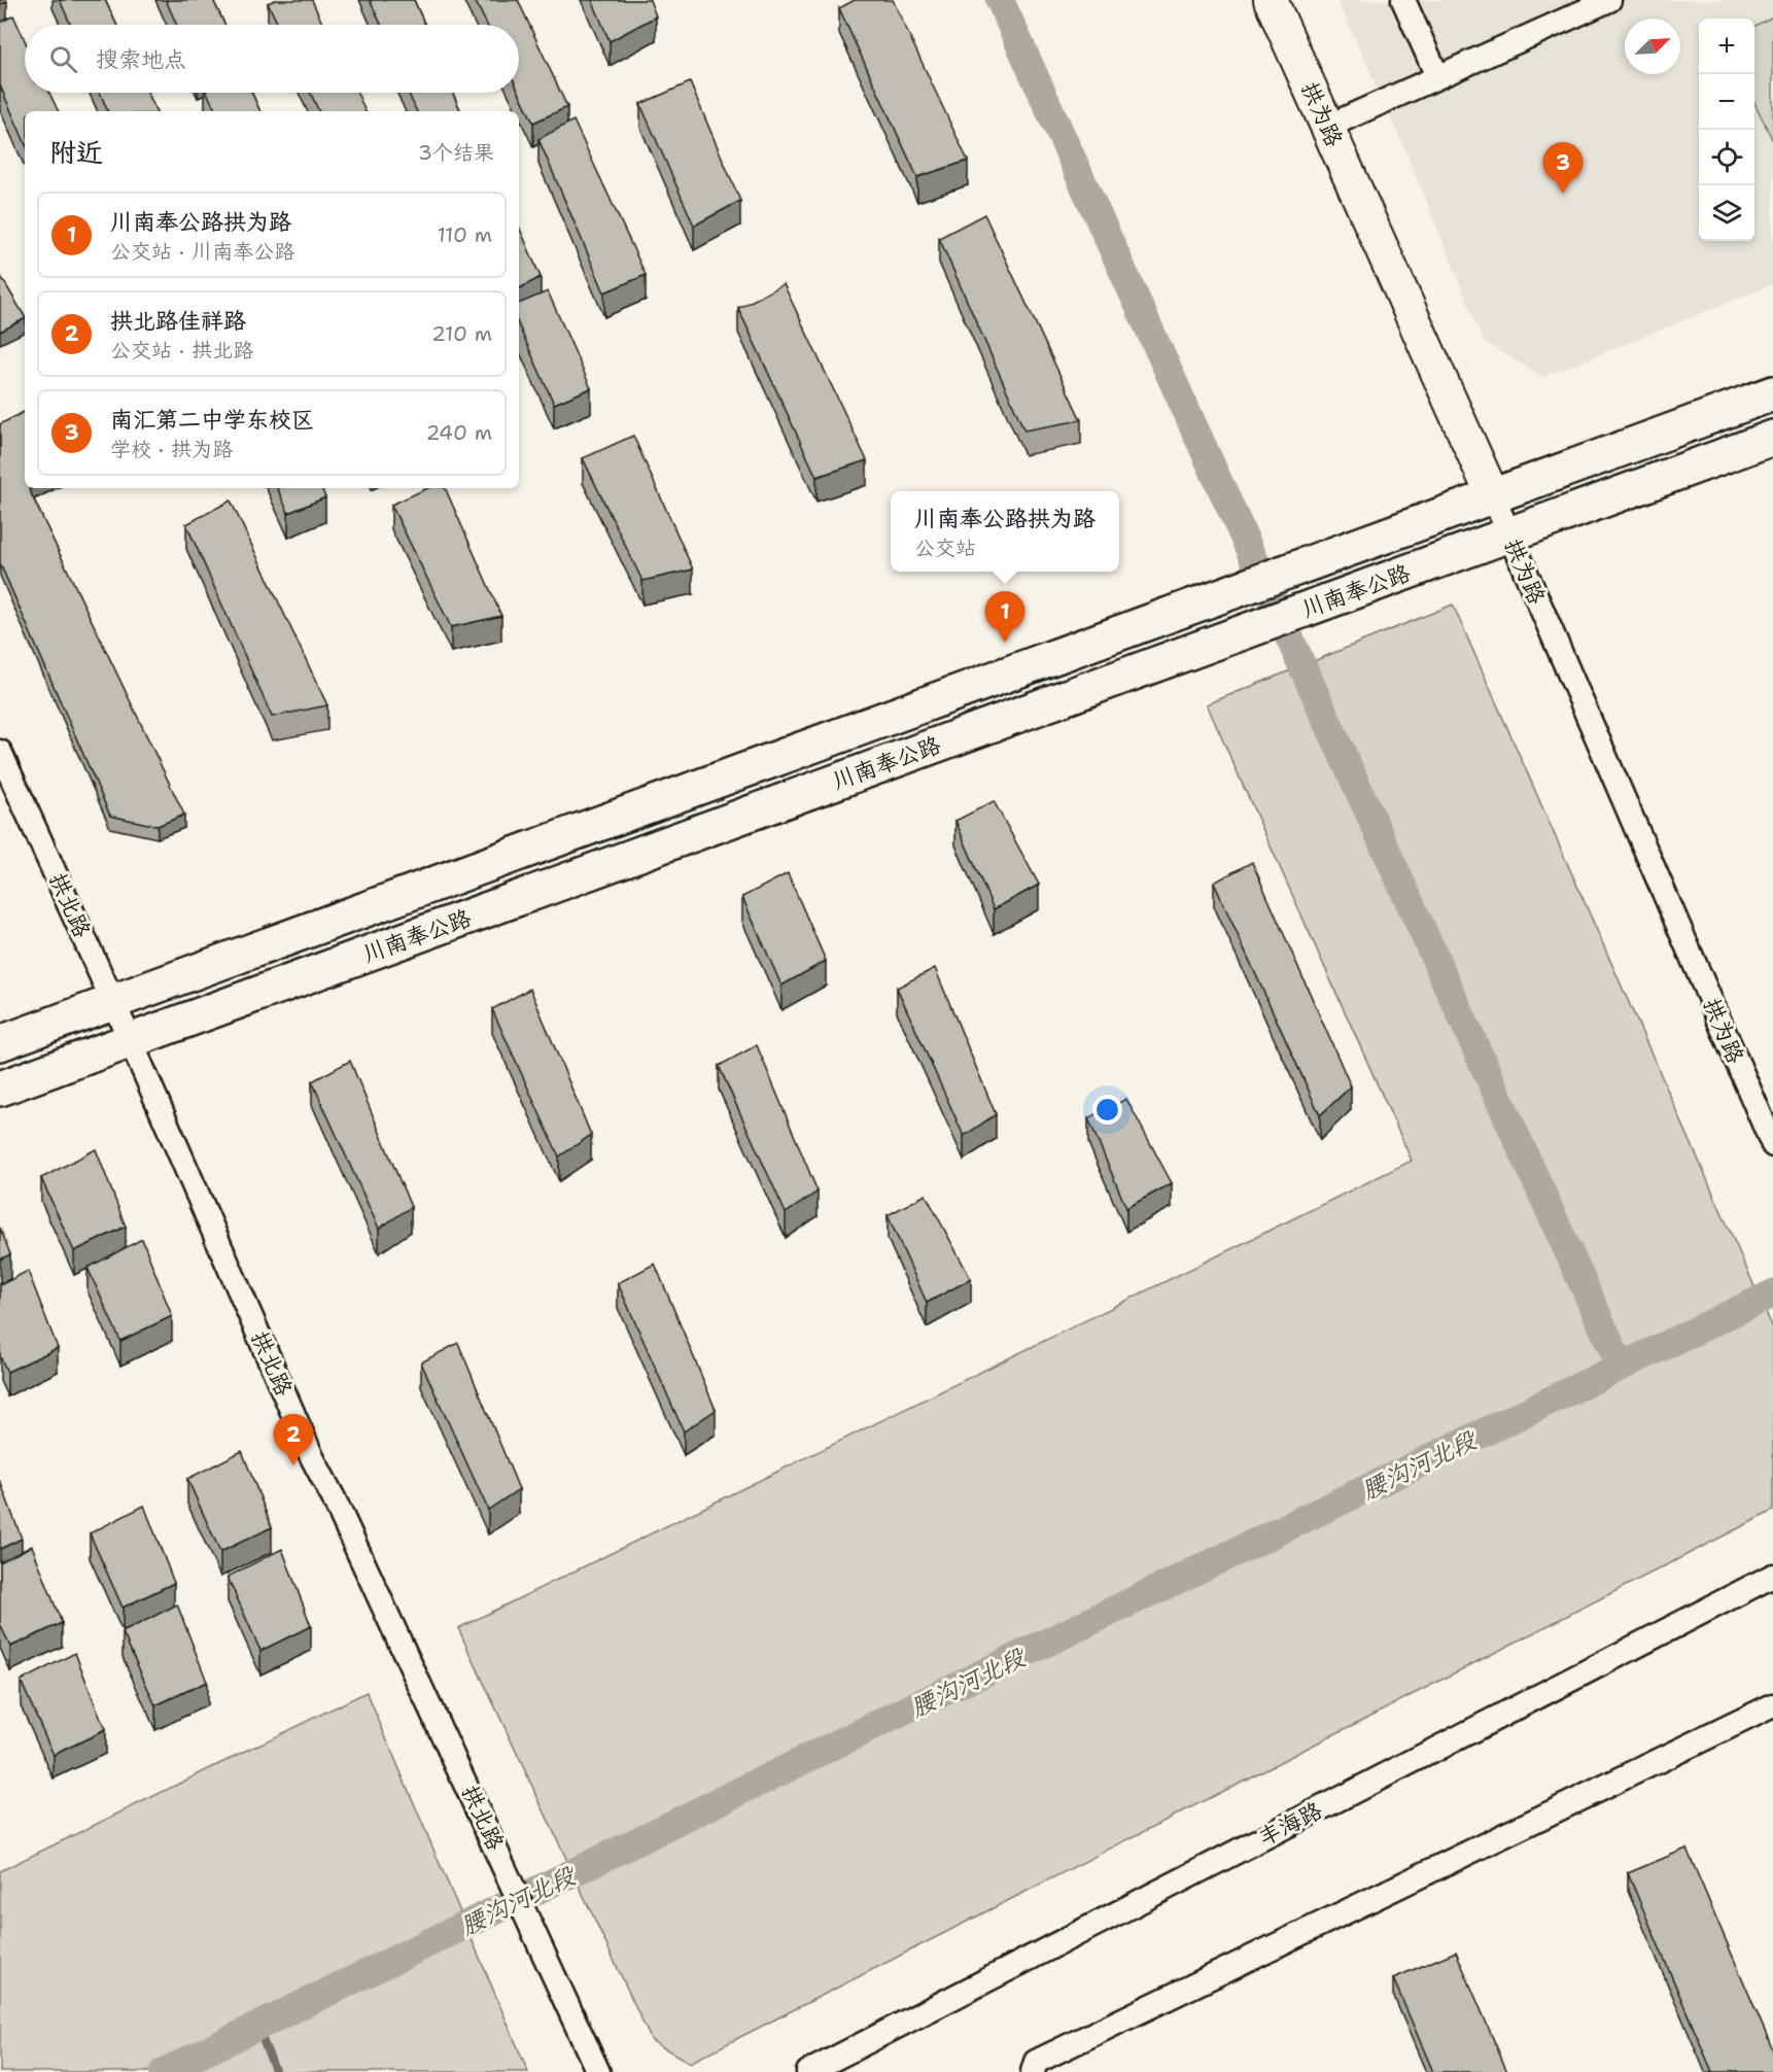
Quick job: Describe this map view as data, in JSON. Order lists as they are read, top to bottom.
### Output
{
  "streets": {
    "main road": ["拱为路", "川南奉公路"],
    "street": ["拱北路", "丰海路"]
  },
  "crossings": [
    ["拱为路", "川南奉公路"],
    ["川南奉公路", "拱北路"]
  ],
  "water": ["腰沟河北段"],
  "north": "top right",
  "page": {
    "map_buttons": ["+", "−"],
    "search": "搜索地点",
    "heading": ["附近", "3个结果"],
    "pins": ["3", "1", "2"],
    "list": [
      {
        "mark": "1",
        "name": "川南奉公路拱为路",
        "note": "公交站 · 川南奉公路",
        "value": "110 m"
      },
      {
        "mark": "2",
        "name": "拱北路佳祥路",
        "note": "公交站 · 拱北路",
        "value": "210 m"
      },
      {
        "mark": "3",
        "name": "南汇第二中学东校区",
        "note": "学校 · 拱为路",
        "value": "240 m"
      }
    ],
    "popup": ["川南奉公路拱为路", "公交站"]
  }
}
